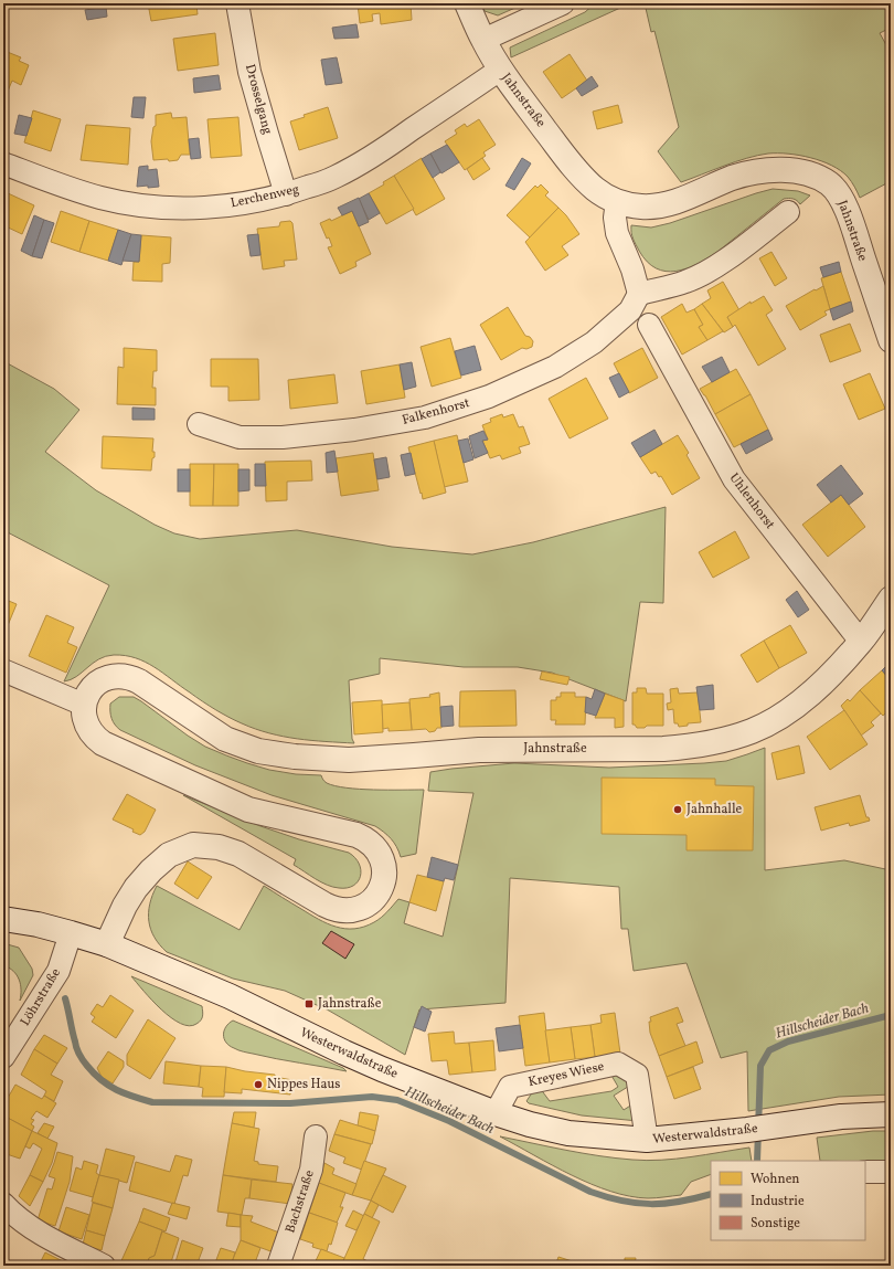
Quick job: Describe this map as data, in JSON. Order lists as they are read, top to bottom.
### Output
{
  "streets": {
    "street": [
      "Drosselgang",
      "Jahnstraße",
      "Lerchenweg",
      "Falkenhorst",
      "Uhlenhorst",
      "Löhrstraße",
      "Westerwaldstraße",
      "Kreyes Wiese",
      "Bachstraße"
    ]
  },
  "crossings": [
    ["Drosselgang", "Lerchenweg"],
    ["Jahnstraße", "Lerchenweg"],
    ["Jahnstraße", "Uhlenhorst"],
    ["Löhrstraße", "Westerwaldstraße"],
    ["Westerwaldstraße", "Kreyes Wiese"]
  ],
  "water": ["Hillscheider Bach"],
  "places": {
    "other": ["Jahnhalle", "Nippes Haus"],
    "transit": ["Jahnstraße"]
  },
  "legend": ["Wohnen", "Industrie", "Sonstige"]
}
